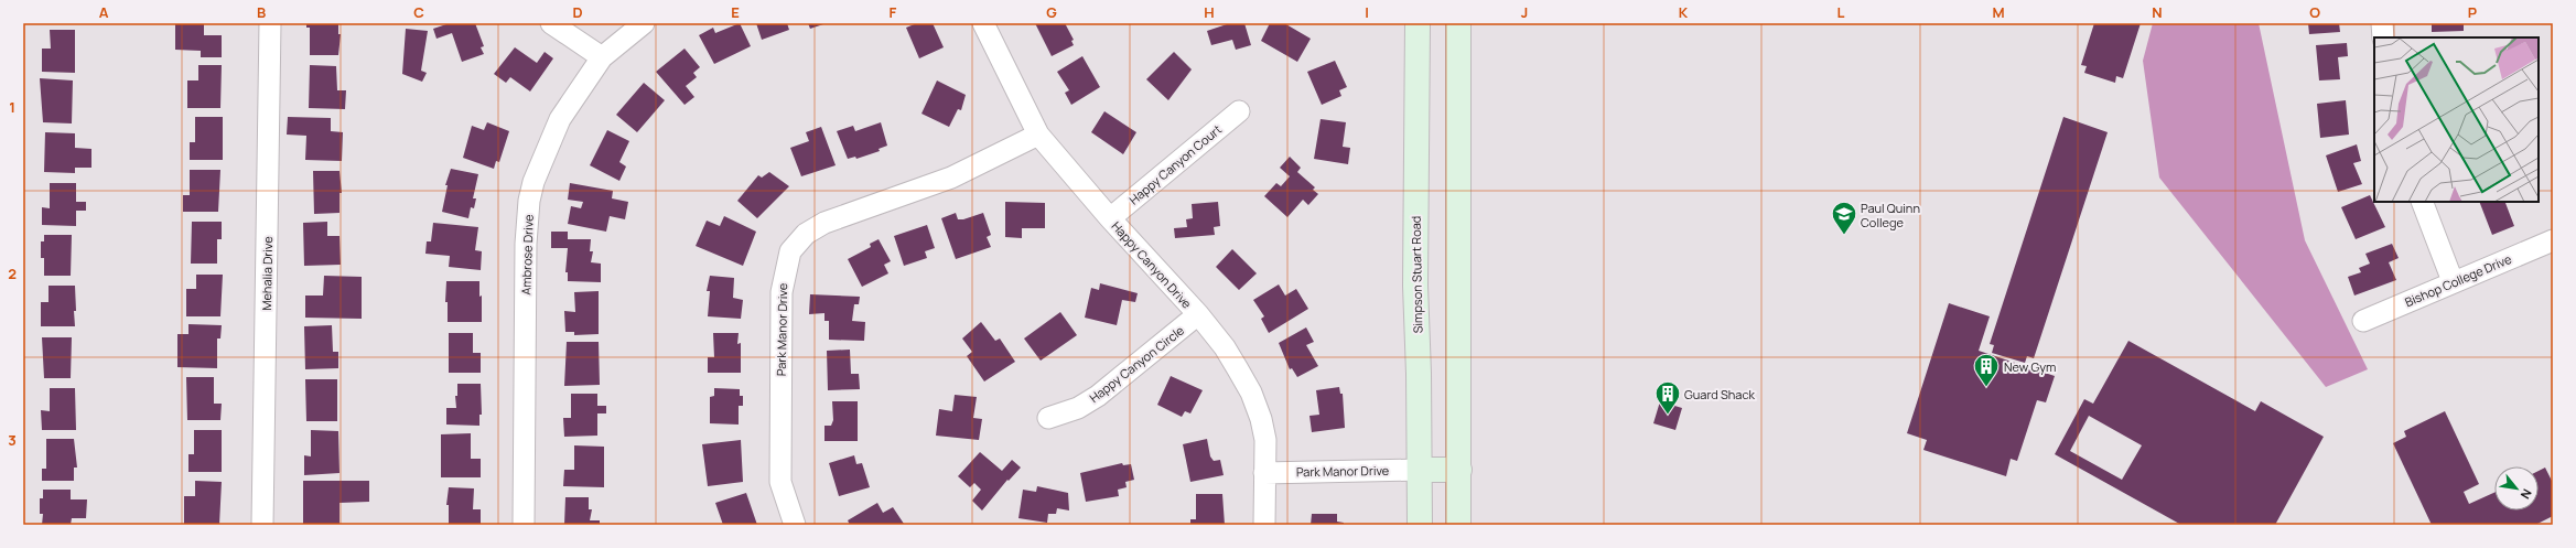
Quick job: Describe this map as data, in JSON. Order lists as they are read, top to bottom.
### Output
{
  "streets": {
    "main road": ["Simpson Stuart Road"],
    "street": [
      "Happy Canyon Court",
      "Ambrose Drive",
      "Happy Canyon Drive",
      "Mehalia Drive",
      "Bishop College Drive",
      "Park Manor Drive",
      "Happy Canyon Circle"
    ]
  },
  "crossings": [
    ["Happy Canyon Court", "Happy Canyon Drive"],
    ["Happy Canyon Drive", "Park Manor Drive"],
    ["Happy Canyon Drive", "Happy Canyon Circle"],
    ["Simpson Stuart Road", "Park Manor Drive"]
  ],
  "places": {
    "school or university": ["Paul Quinn College"],
    "building": ["New Gym", "Guard Shack"]
  },
  "north": "bottom right",
  "grid": {
    "columns": [
      "A",
      "B",
      "C",
      "D",
      "E",
      "F",
      "G",
      "H",
      "I",
      "J",
      "K",
      "L",
      "M",
      "N",
      "O",
      "P"
    ],
    "rows": ["1", "2", "3"]
  }
}
